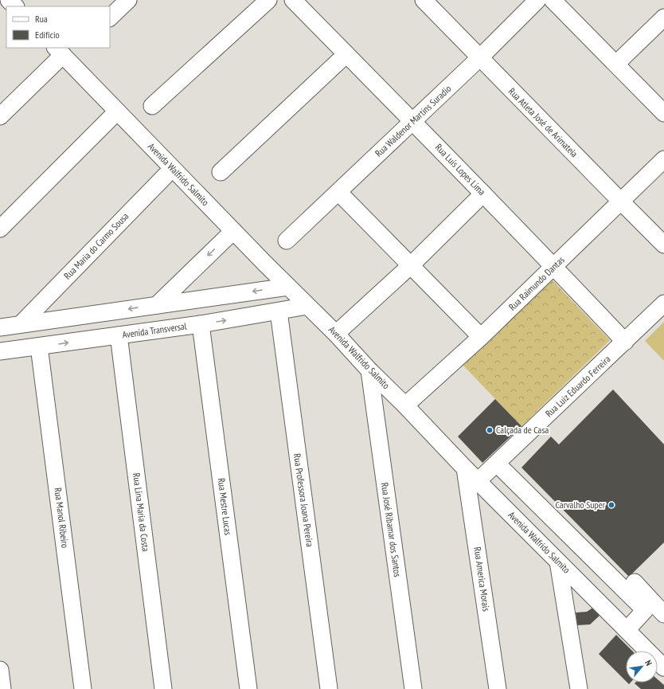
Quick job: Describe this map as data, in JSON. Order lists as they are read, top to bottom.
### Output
{
  "streets": {
    "street": [
      "Rua Waldenor Martins Suradio",
      "Rua Atleta José de Arimateia",
      "Rua Luís Lopes Lima",
      "Avenida Walfrido Salmito",
      "Rua Maria do Carmo Sousa",
      "Rua Raimundo Dantas",
      "Avenida Transversal",
      "Rua Luiz Eduardo Ferreira",
      "Rua Professora Joana Pereira",
      "Rua Mestre Lucas",
      "Rua Lina Maria da Costa",
      "Rua Manol Ribeiro",
      "Rua José Ribamar dos Santos",
      "Rua America Morais"
    ]
  },
  "crossings": [
    ["Rua Waldenor Martins Suradio", "Rua Atleta José de Arimateia"],
    ["Rua Waldenor Martins Suradio", "Rua Luís Lopes Lima"],
    ["Rua Atleta José de Arimateia", "Rua Raimundo Dantas"],
    ["Rua Luís Lopes Lima", "Rua Raimundo Dantas"],
    ["Rua Luís Lopes Lima", "Rua Luiz Eduardo Ferreira"],
    ["Avenida Walfrido Salmito", "Rua Maria do Carmo Sousa"],
    ["Avenida Walfrido Salmito", "Rua Raimundo Dantas"],
    ["Avenida Walfrido Salmito", "Avenida Transversal"],
    ["Avenida Walfrido Salmito", "Rua Luiz Eduardo Ferreira"],
    ["Avenida Walfrido Salmito", "Rua José Ribamar dos Santos"],
    ["Avenida Walfrido Salmito", "Rua America Morais"],
    ["Avenida Transversal", "Rua Professora Joana Pereira"],
    ["Avenida Transversal", "Rua Mestre Lucas"],
    ["Avenida Transversal", "Rua Lina Maria da Costa"],
    ["Avenida Transversal", "Rua Manol Ribeiro"]
  ],
  "places": ["Calçada de Casa", "Carvalho Super"],
  "legend": ["Rua", "Edifício"],
  "north": "top right"
}
